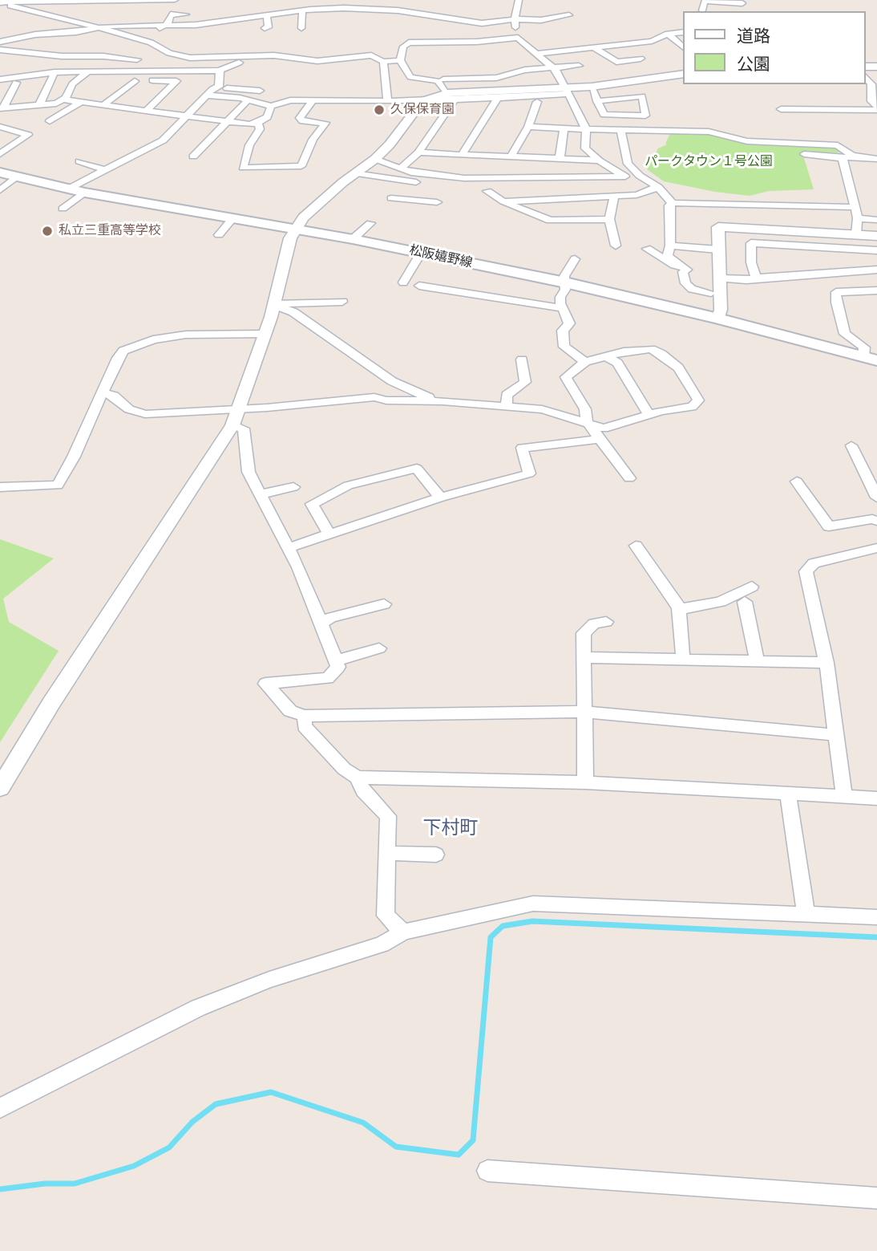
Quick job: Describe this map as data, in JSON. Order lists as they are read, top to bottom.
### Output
{
  "streets": {
    "main road": ["松阪嬉野線"]
  },
  "districts": ["下村町"],
  "parks": ["パークタウン１号公園"],
  "places": ["久保保育園", "私立三重高等学校"],
  "legend": ["道路", "公園"]
}
